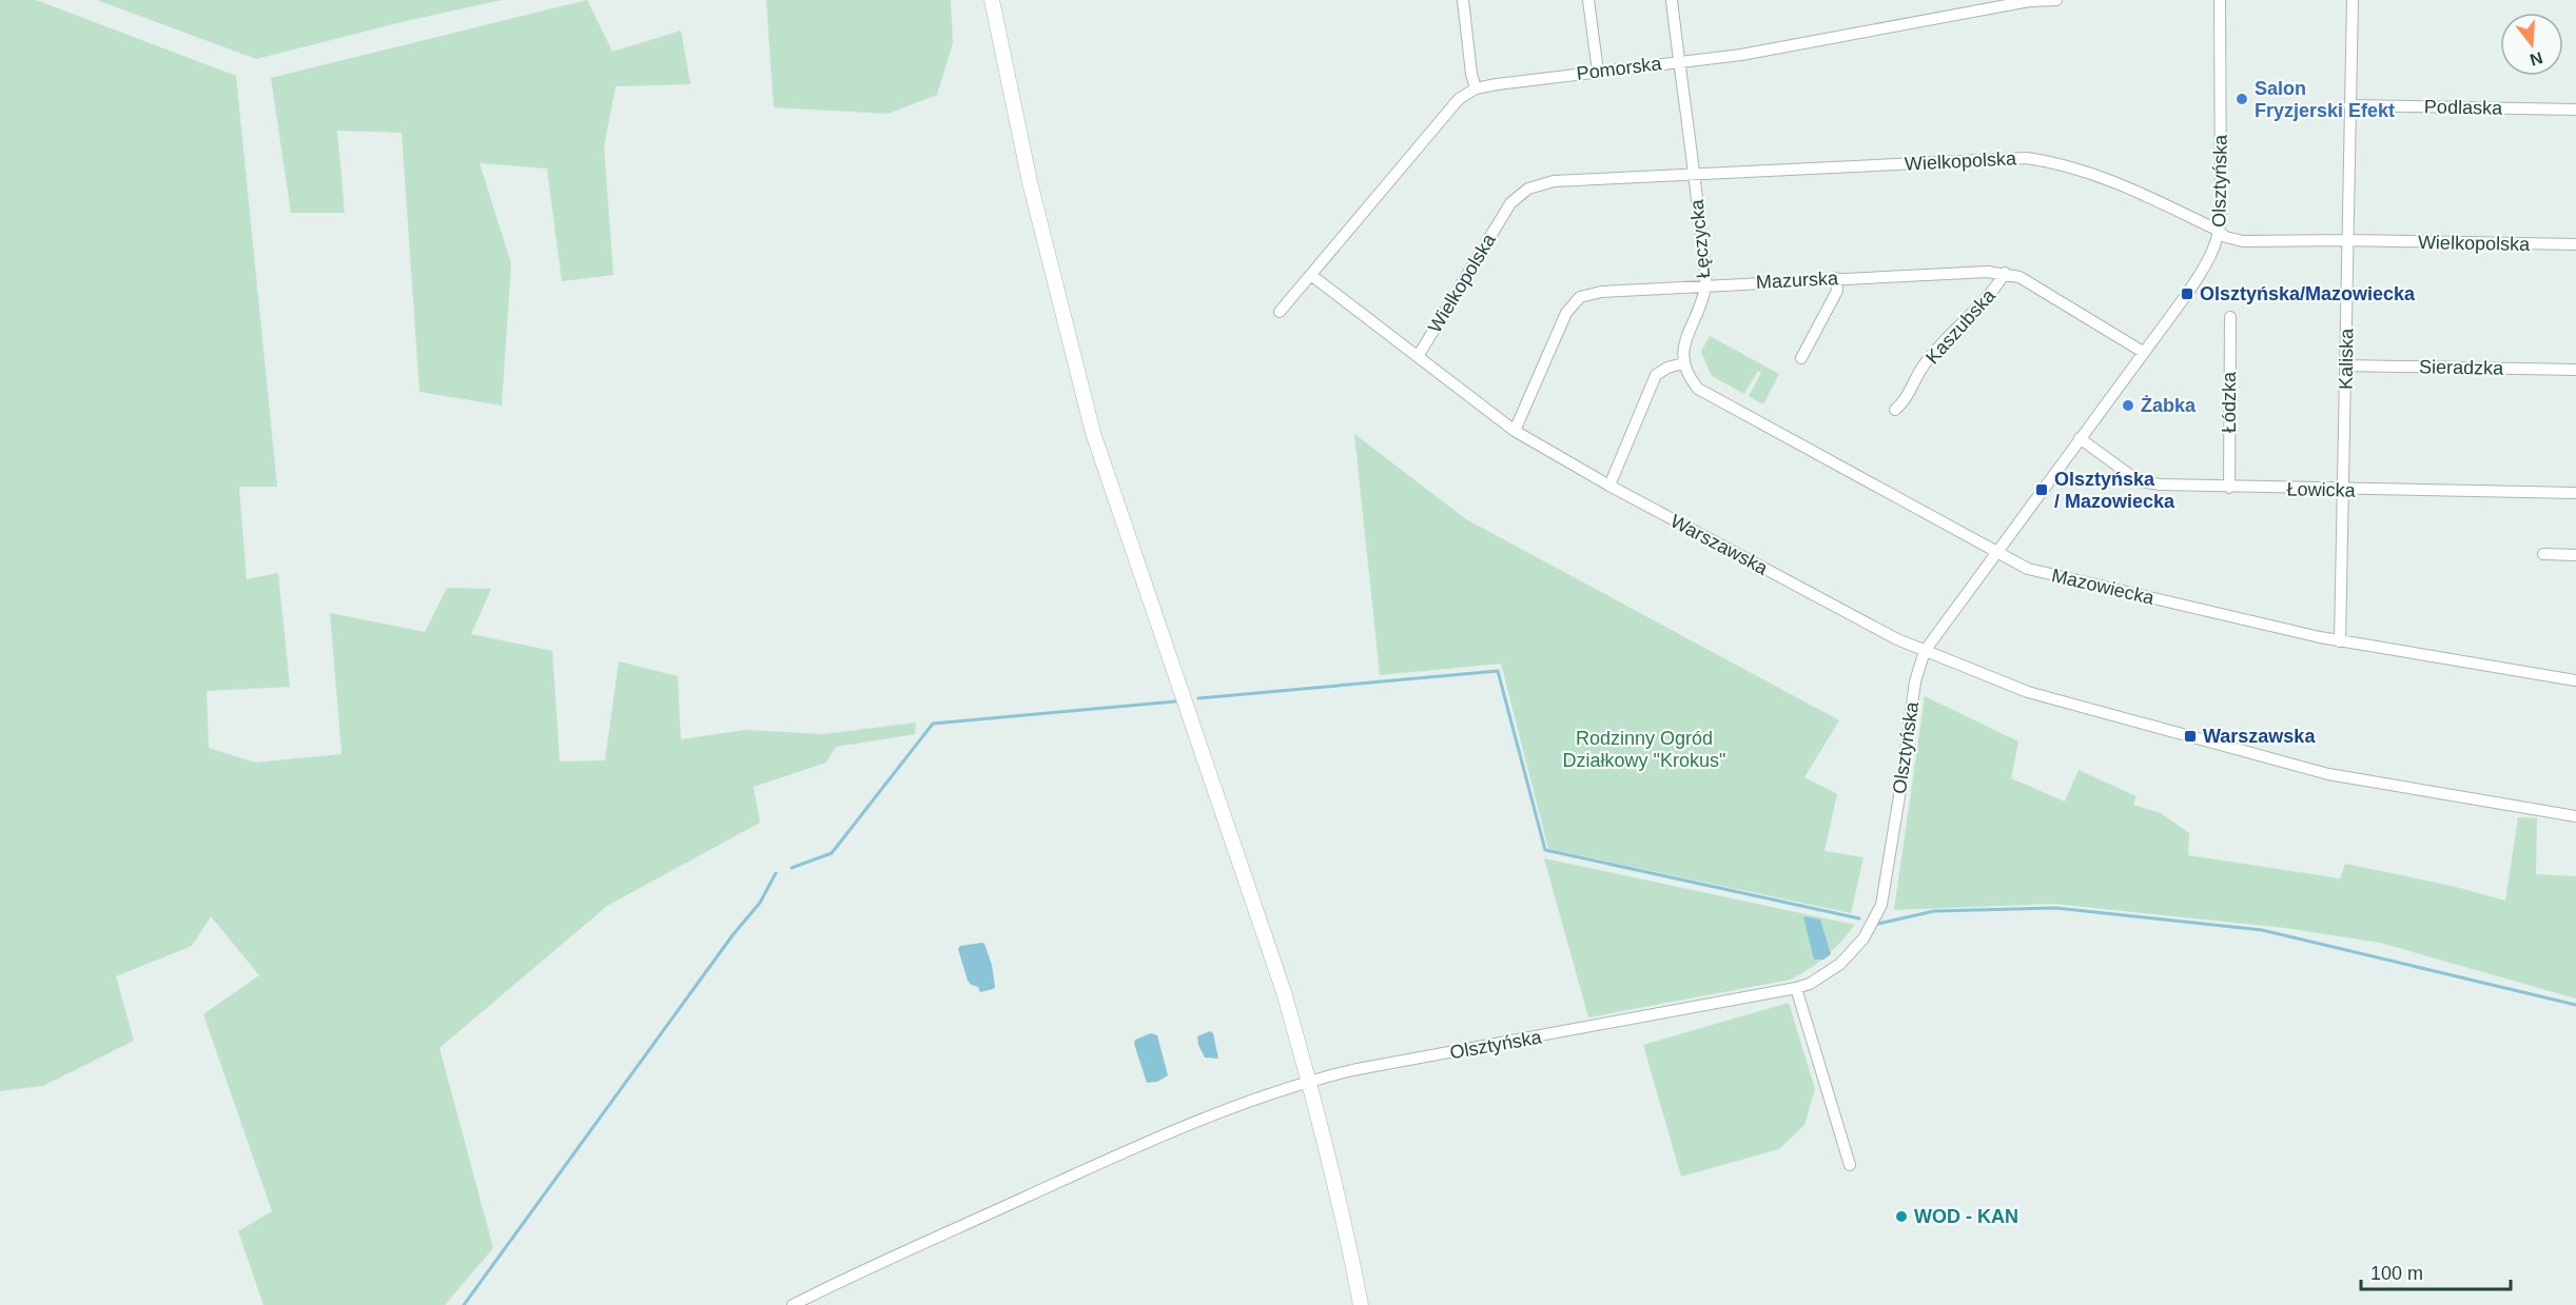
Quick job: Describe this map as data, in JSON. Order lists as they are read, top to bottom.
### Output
{
  "streets": {
    "street": [
      "Pomorska",
      "Podlaska",
      "Wielkopolska",
      "Olsztyńska",
      "Łęczycka",
      "Mazurska",
      "Kaszubska",
      "Kaliska",
      "Sieradzka",
      "Łódzka",
      "Łowicka",
      "Warszawska",
      "Mazowiecka"
    ]
  },
  "crossings": [
    ["Pomorska", "Łęczycka"],
    ["Pomorska", "Warszawska"],
    ["Podlaska", "Kaliska"],
    ["Wielkopolska", "Olsztyńska"],
    ["Wielkopolska", "Łęczycka"],
    ["Wielkopolska", "Kaliska"],
    ["Wielkopolska", "Warszawska"],
    ["Olsztyńska", "Mazurska"],
    ["Olsztyńska", "Łowicka"],
    ["Olsztyńska", "Warszawska"],
    ["Olsztyńska", "Mazowiecka"],
    ["Łęczycka", "Mazurska"],
    ["Łęczycka", "Mazowiecka"],
    ["Mazurska", "Kaszubska"],
    ["Mazurska", "Warszawska"],
    ["Kaliska", "Sieradzka"],
    ["Kaliska", "Łowicka"],
    ["Kaliska", "Mazowiecka"],
    ["Łódzka", "Łowicka"]
  ],
  "parks": ["Rodzinny Ogród Działkowy \"Krokus\""],
  "places": {
    "other": ["Salon Fryzjerski Efekt", "Żabka", "WOD - KAN"],
    "transit": ["Olsztyńska/Mazowiecka", "Olsztyńska / Mazowiecka", "Warszawska"]
  },
  "scale_bar": "100 m",
  "north": "bottom"
}
